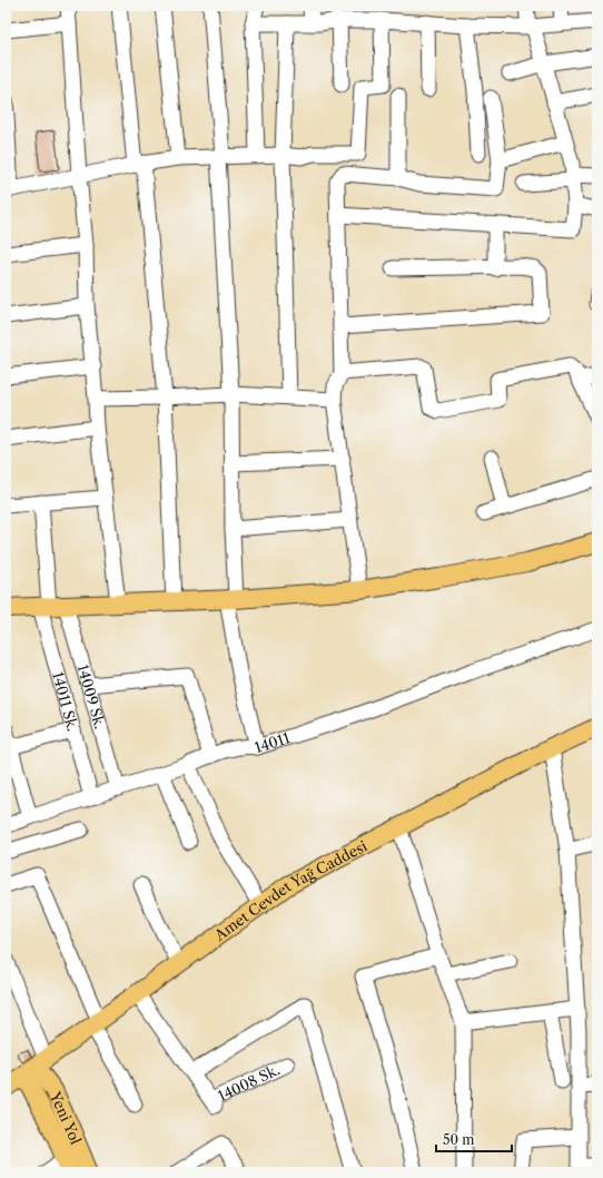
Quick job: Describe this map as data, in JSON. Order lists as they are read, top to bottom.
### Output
{
  "streets": {
    "main road": ["Amet Cevdet Yağ Caddesi", "Yeni Yol"],
    "street": [
      "14009 Sk.",
      "14011 Sk.",
      "14011",
      "14008 Sk."
    ]
  },
  "crossings": [
    ["14009 Sk.", "14011 Sk."],
    ["14009 Sk.", "14011"],
    ["14011 Sk.", "14011"],
    ["Amet Cevdet Yağ Caddesi", "Yeni Yol"]
  ],
  "scale_bar": "50 m"
}
